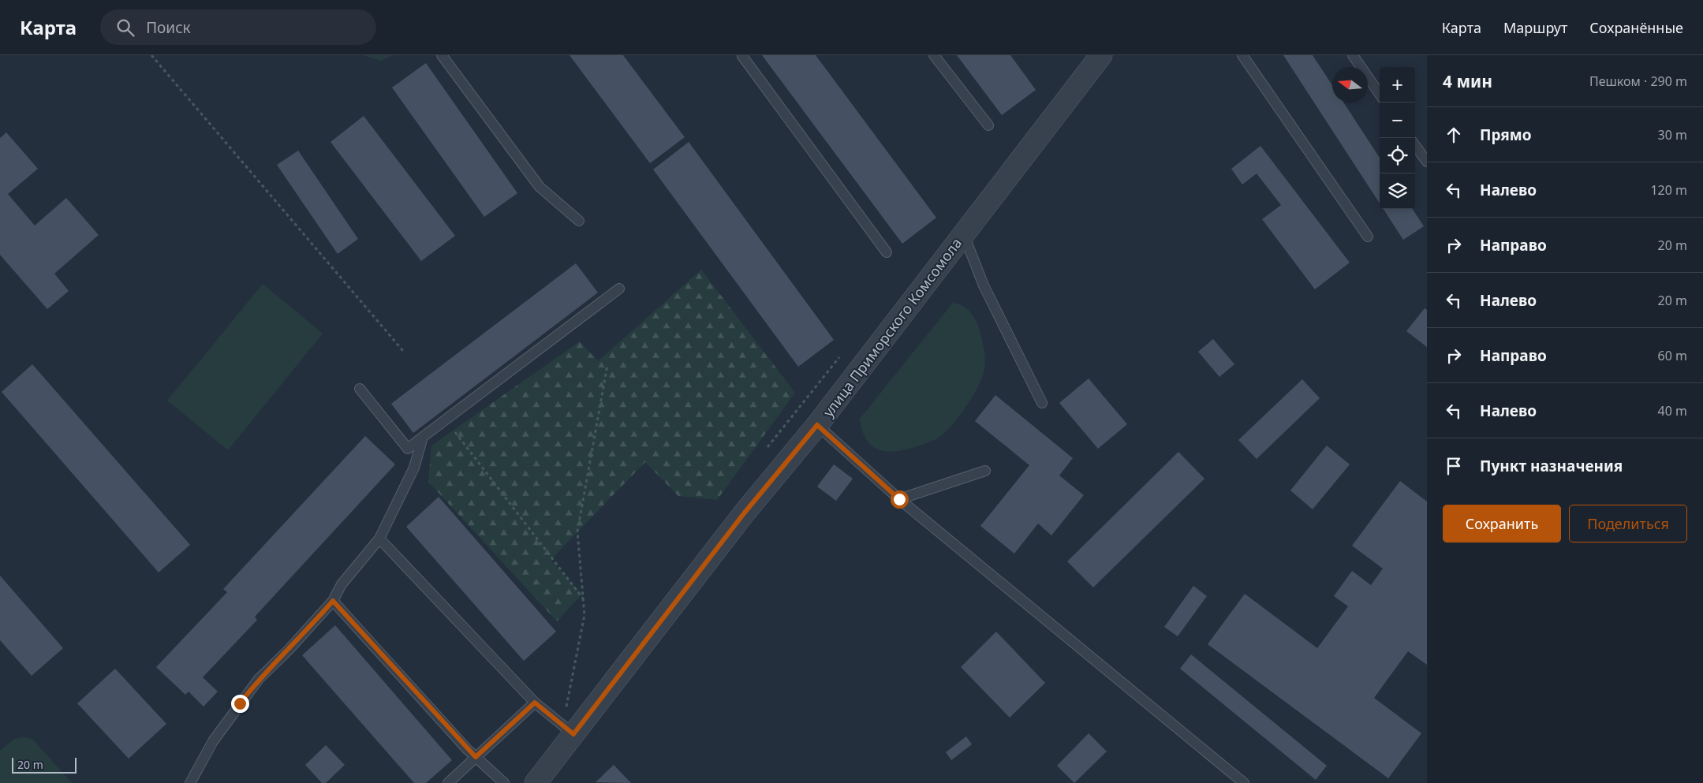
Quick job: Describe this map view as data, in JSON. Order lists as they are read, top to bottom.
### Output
{
  "streets": {
    "street": ["улица Приморского Комсомола"]
  },
  "scale_bar": "20 m",
  "north": "left",
  "page": {
    "header": "Карта",
    "search": "Поиск",
    "nav": ["Карта", "Маршрут", "Сохранённые"],
    "heading": ["4 мин", "Пешком · 290 m"],
    "map_buttons": ["+", "−"],
    "list": [
      ["Прямо", "30 m"],
      ["Налево", "120 m"],
      ["Направо", "20 m"],
      ["Налево", "20 m"],
      ["Направо", "60 m"],
      ["Налево", "40 m"],
      "Пункт назначения"
    ],
    "buttons": ["Сохранить", "Поделиться"],
    "scale": "20 m"
  }
}
